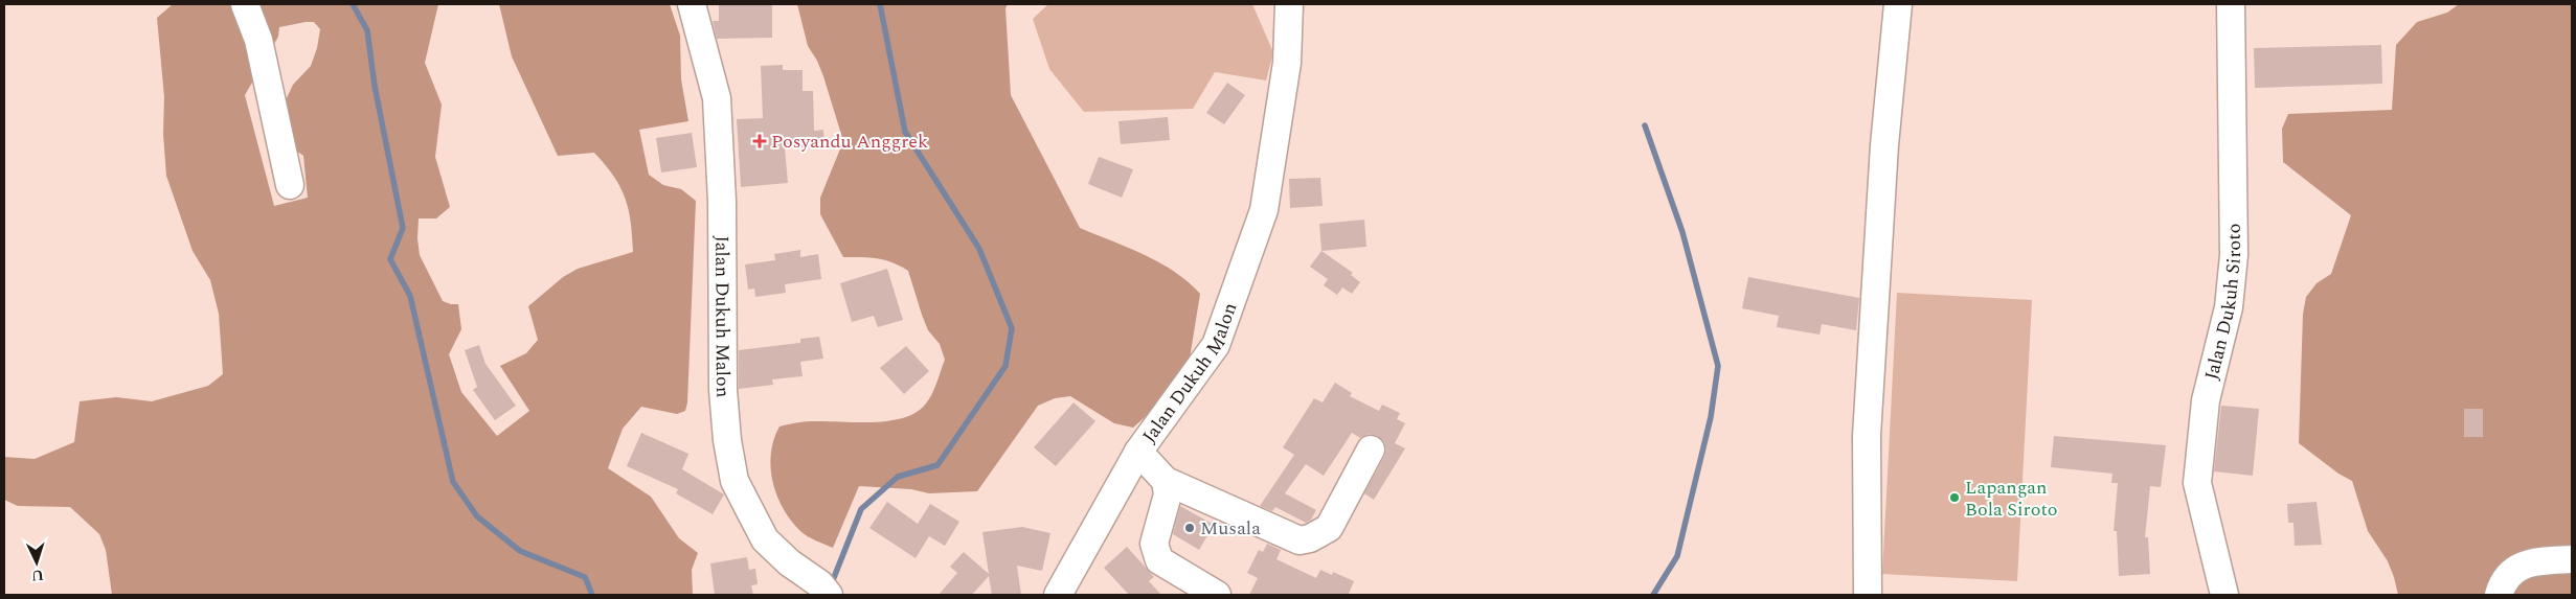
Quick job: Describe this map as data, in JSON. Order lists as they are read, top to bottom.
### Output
{
  "streets": {
    "street": ["Jalan Dukuh Siroto", "Jalan Dukuh Malon"]
  },
  "places": {
    "health": ["Posyandu Anggrek"],
    "other": ["Lapangan Bola Siroto", "Musala"]
  },
  "north": "bottom"
}
